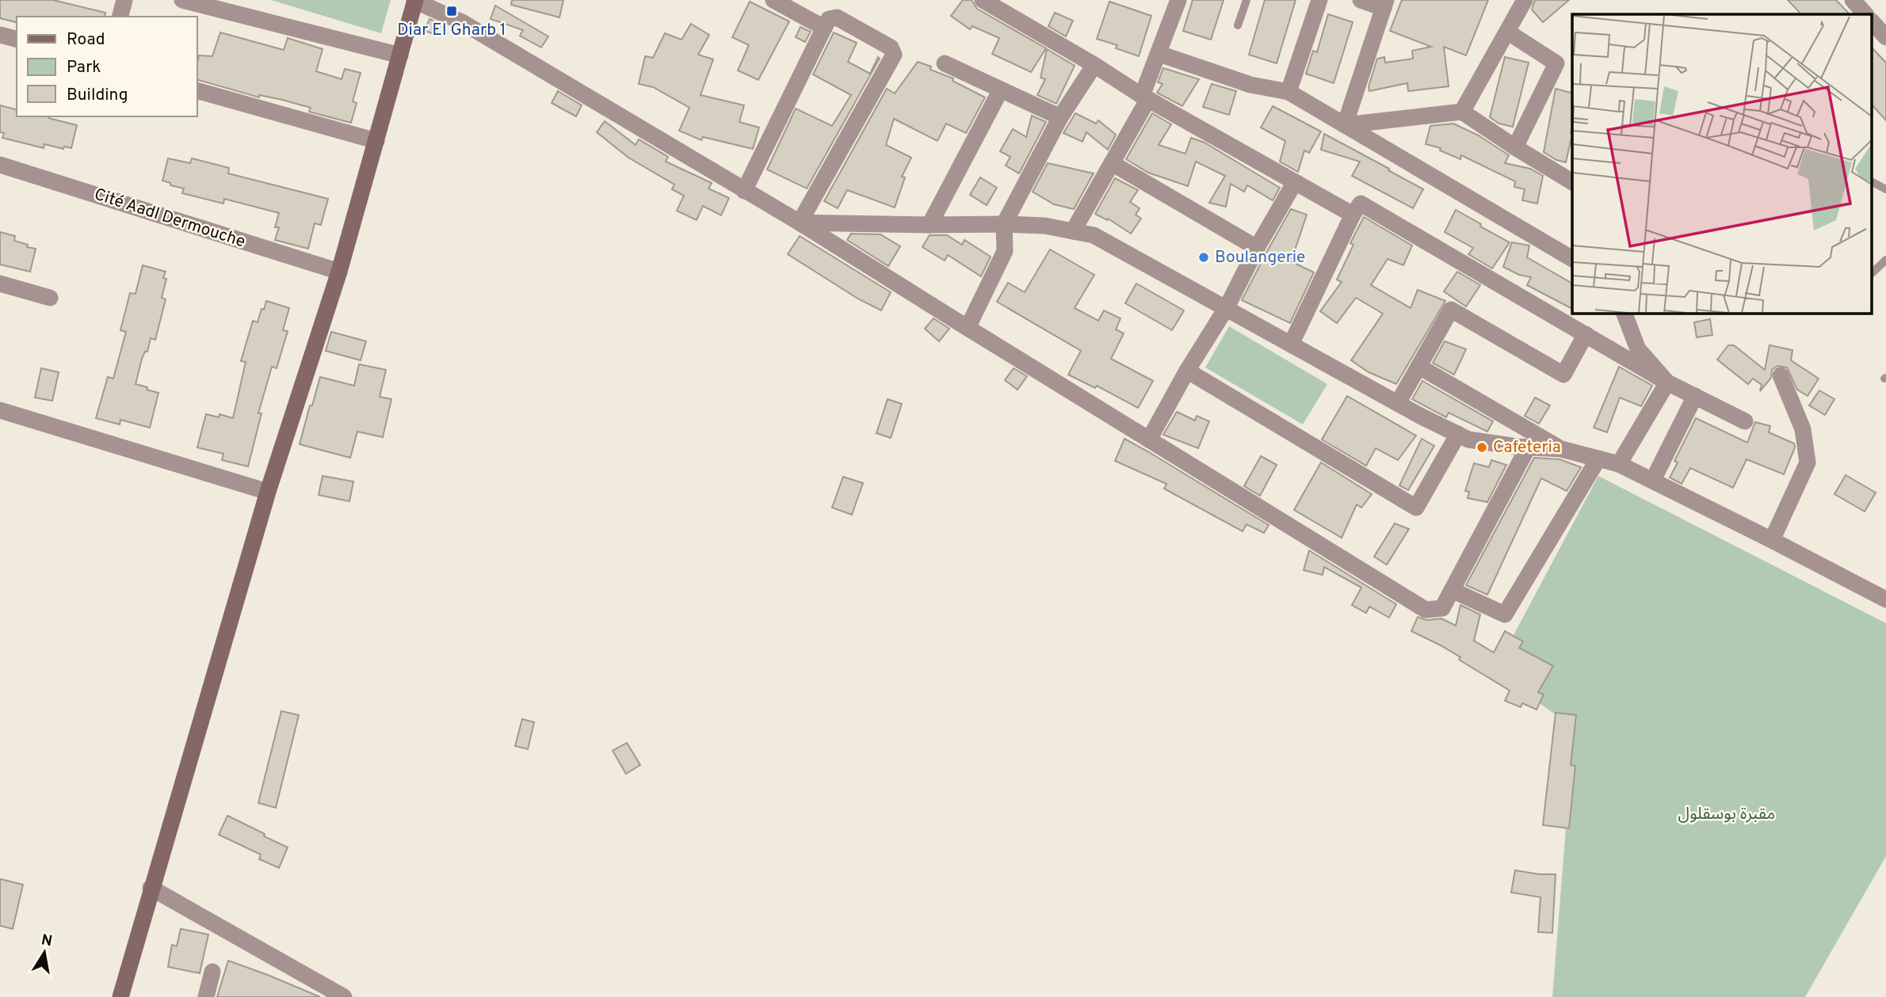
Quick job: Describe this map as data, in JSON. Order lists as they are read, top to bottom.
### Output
{
  "streets": {
    "street": ["Cité Aadl Dermouche"]
  },
  "parks": ["مقبرة بوسقلول"],
  "places": {
    "transit": ["Diar El Gharb 1"],
    "other": ["Boulangerie", "Cafeteria"]
  },
  "legend": ["Road", "Park", "Building"],
  "north": "top"
}
